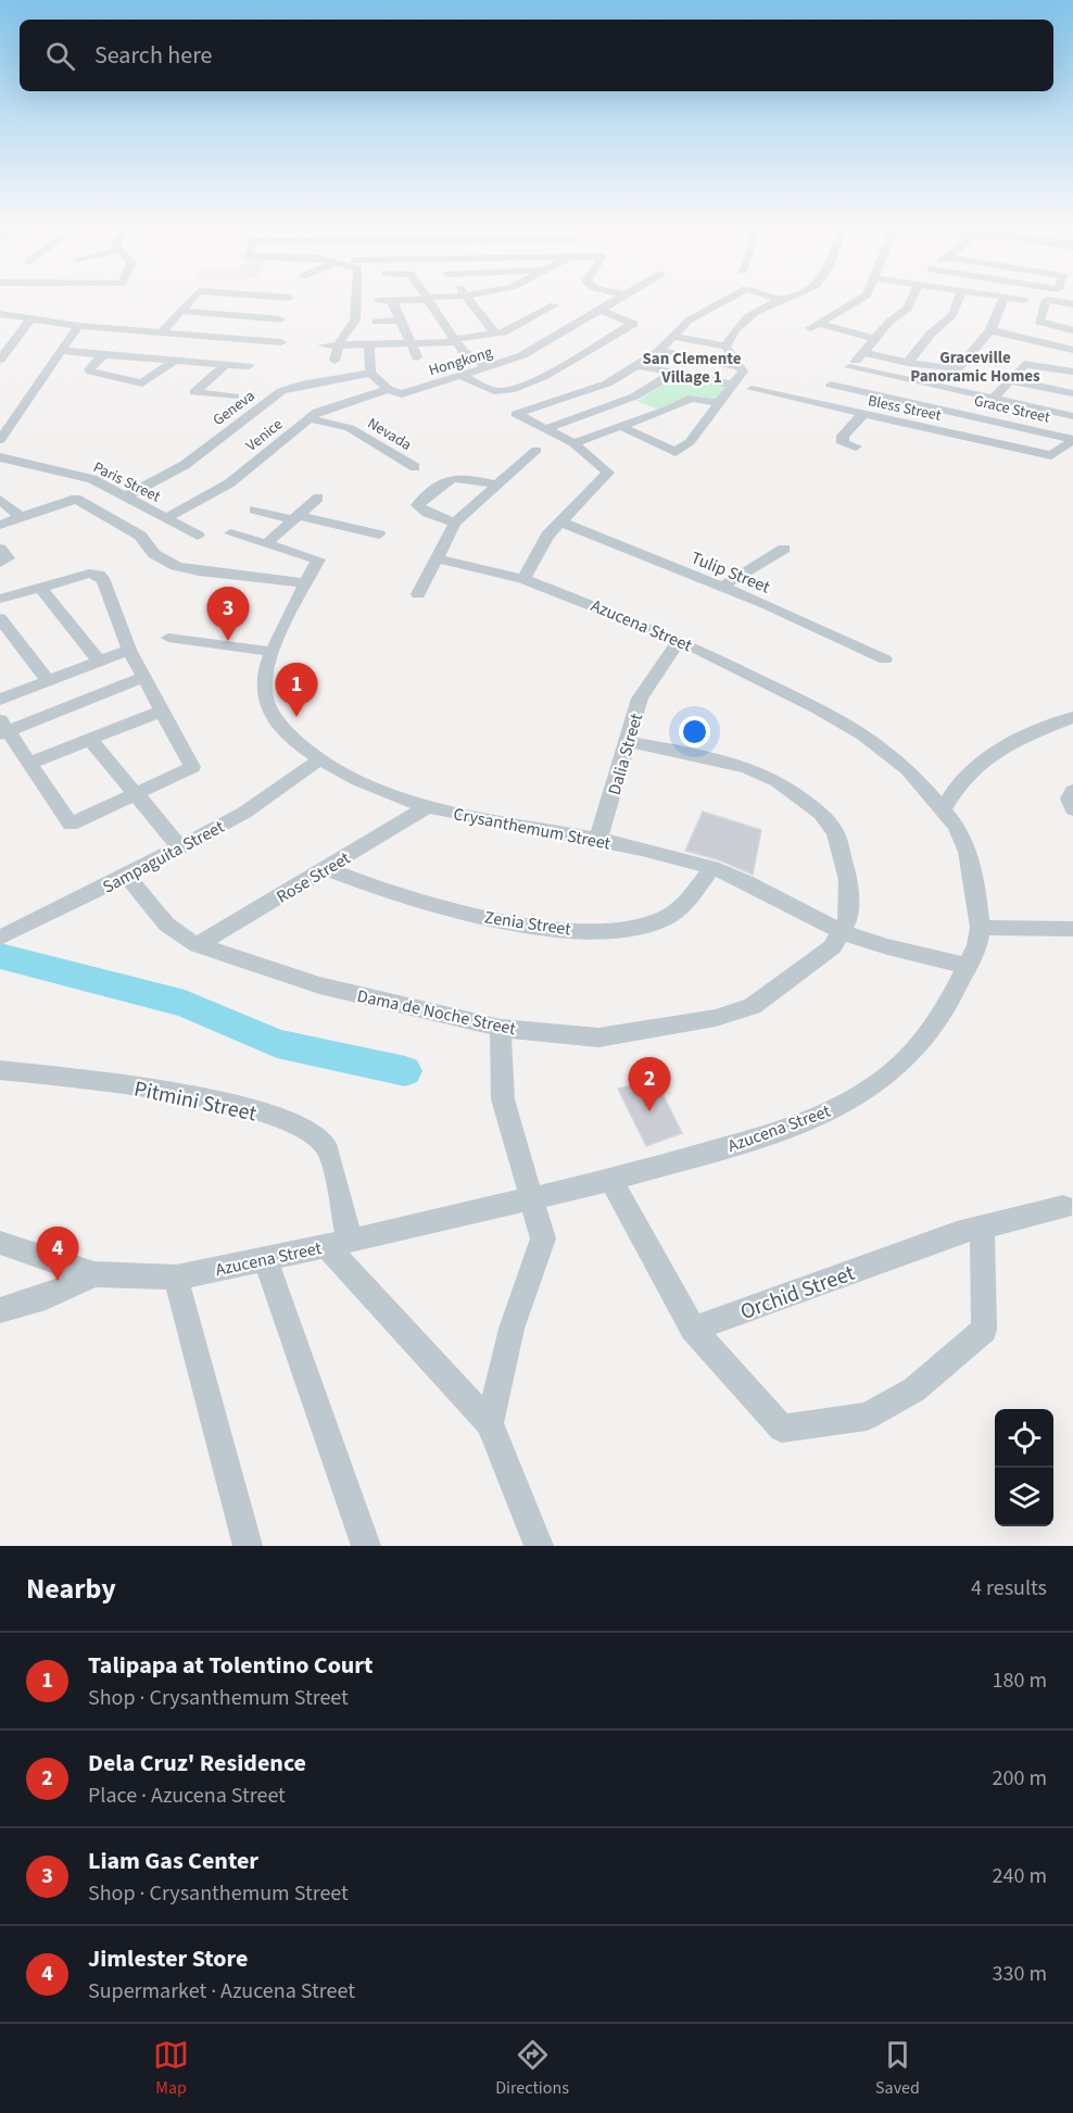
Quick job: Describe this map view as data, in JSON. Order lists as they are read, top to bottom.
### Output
{
  "streets": {
    "street": [
      "Hongkong",
      "Geneva",
      "Bless Street",
      "Grace Street",
      "Nevada",
      "Venice",
      "Paris Street",
      "Tulip Street",
      "Azucena Street",
      "Dalia Street",
      "Crysanthemum Street",
      "Sampaguita Street",
      "Rose Street",
      "Zenia Street",
      "Dama de Noche Street",
      "Pitmini Street",
      "Orchid Street"
    ]
  },
  "crossings": [
    ["Hongkong", "Venice"],
    ["Geneva", "Paris Street"],
    ["Bless Street", "Grace Street"],
    ["Nevada", "Venice"],
    ["Venice", "Paris Street"],
    ["Azucena Street", "Dalia Street"],
    ["Azucena Street", "Crysanthemum Street"],
    ["Azucena Street", "Pitmini Street"],
    ["Dalia Street", "Crysanthemum Street"],
    ["Dalia Street", "Dama de Noche Street"],
    ["Crysanthemum Street", "Sampaguita Street"],
    ["Crysanthemum Street", "Rose Street"],
    ["Crysanthemum Street", "Zenia Street"],
    ["Crysanthemum Street", "Dama de Noche Street"],
    ["Sampaguita Street", "Dama de Noche Street"],
    ["Rose Street", "Zenia Street"],
    ["Rose Street", "Dama de Noche Street"]
  ],
  "districts": ["Graceville Panoramic Homes", "San Clemente Village 1"],
  "page": {
    "search": "Search here",
    "pins": [
      "3",
      "1",
      "2",
      "4"
    ],
    "heading": ["Nearby", "4 results"],
    "list": [
      {
        "mark": "1",
        "name": "Talipapa at Tolentino Court",
        "note": "Shop · Crysanthemum Street",
        "value": "180 m"
      },
      {
        "mark": "2",
        "name": "Dela Cruz' Residence",
        "note": "Place · Azucena Street",
        "value": "200 m"
      },
      {
        "mark": "3",
        "name": "Liam Gas Center",
        "note": "Shop · Crysanthemum Street",
        "value": "240 m"
      },
      {
        "mark": "4",
        "name": "Jimlester Store",
        "note": "Supermarket · Azucena Street",
        "value": "330 m"
      }
    ],
    "nav": ["Map", "Directions", "Saved"]
  }
}
